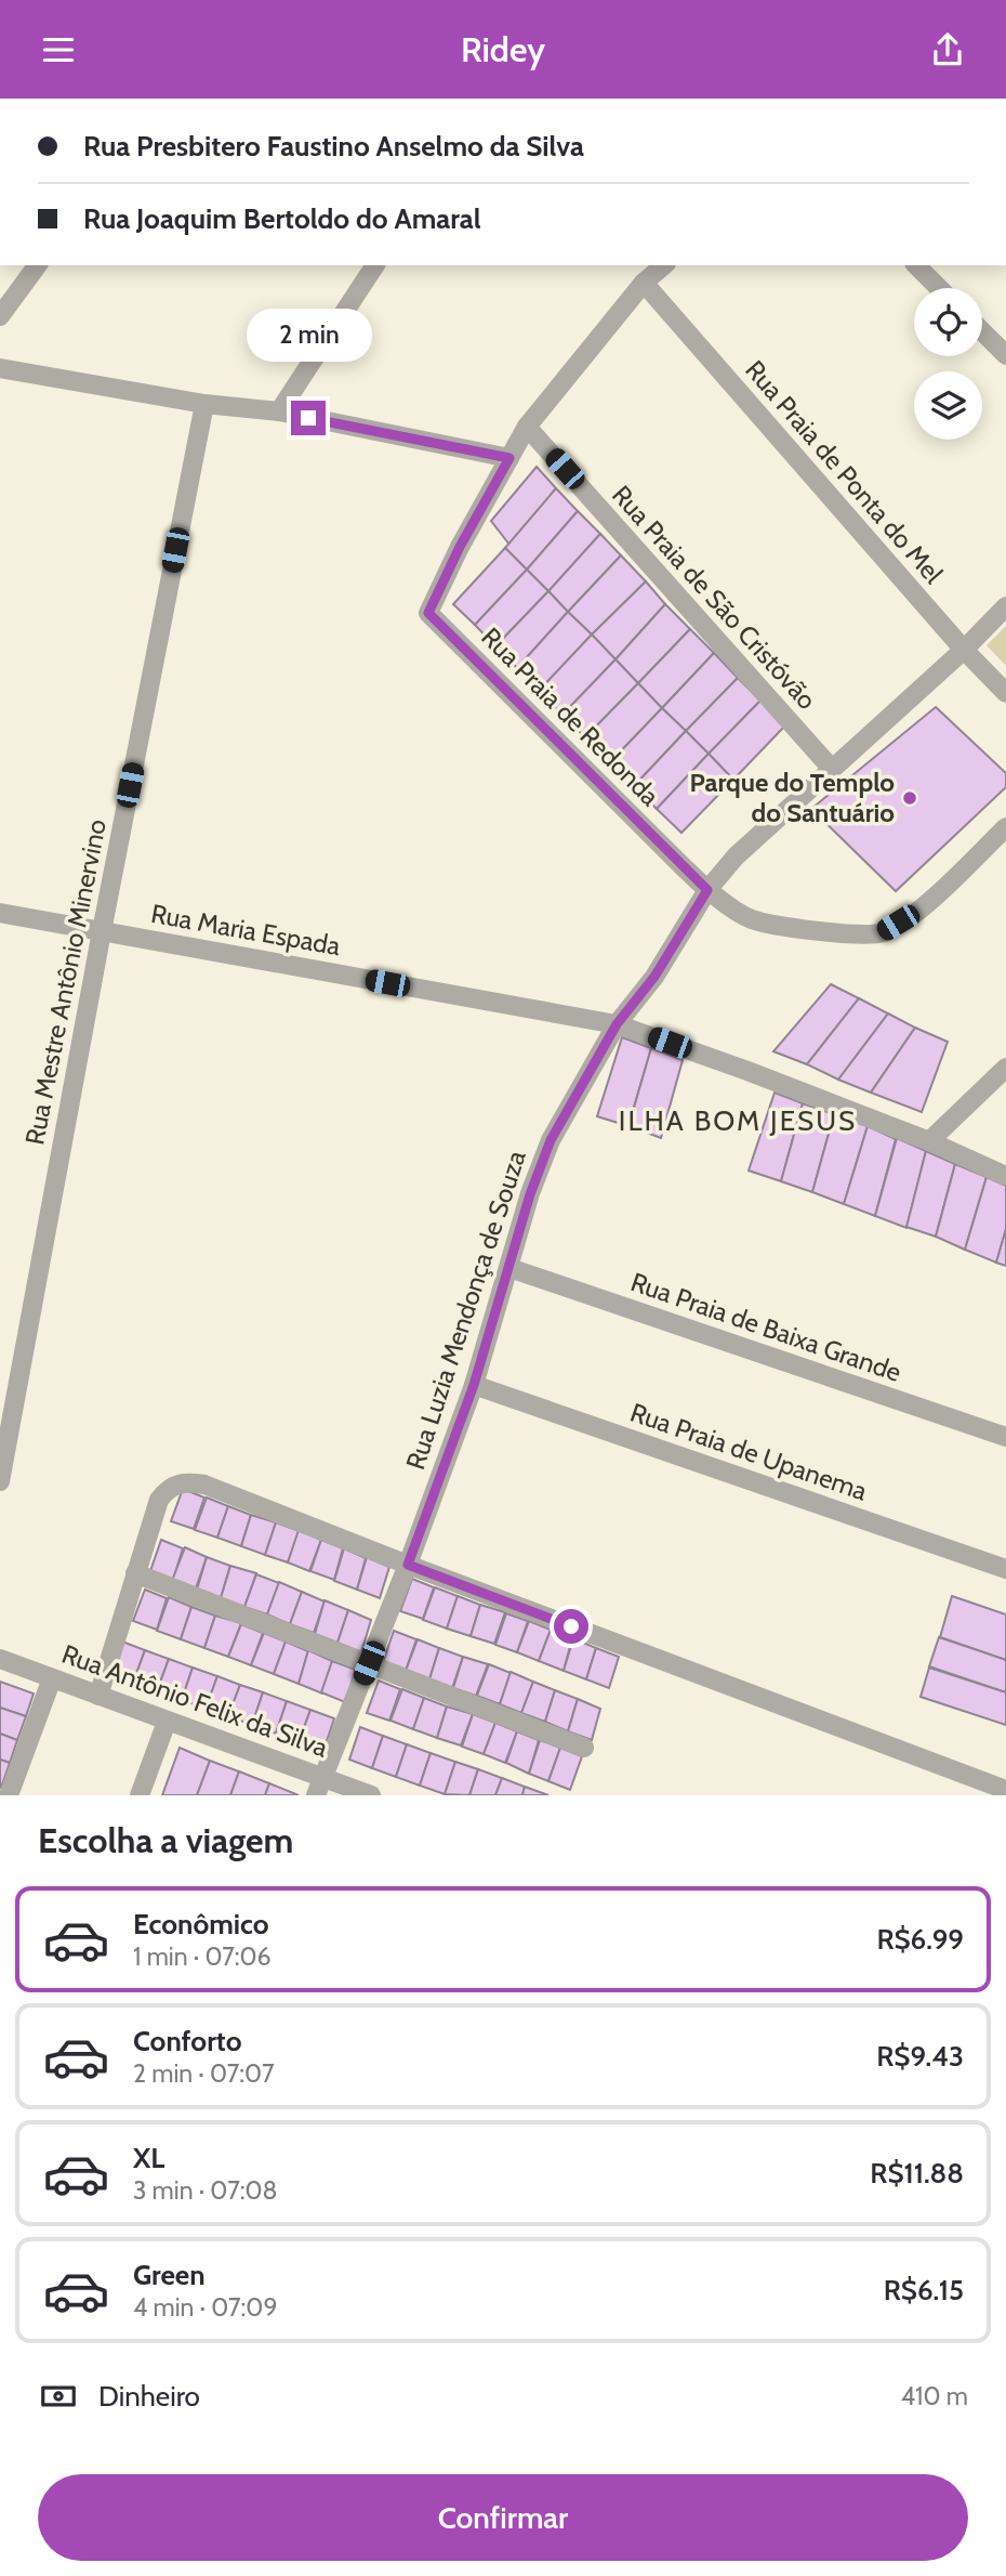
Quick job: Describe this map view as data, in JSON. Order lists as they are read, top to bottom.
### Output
{
  "streets": {
    "street": [
      "Rua Praia de Ponta do Mel",
      "Rua Praia de São Cristóvão",
      "Rua Praia de Redonda",
      "Rua Maria Espada",
      "Rua Mestre Antônio Minervino",
      "Rua Luzia Mendonça de Souza",
      "Rua Praia de Baixa Grande",
      "Rua Praia de Upanema",
      "Rua Antônio Felix da Silva"
    ]
  },
  "crossings": [
    ["Rua Praia de Ponta do Mel", "Rua Luzia Mendonça de Souza"],
    ["Rua Praia de São Cristóvão", "Rua Luzia Mendonça de Souza"],
    ["Rua Praia de Redonda", "Rua Luzia Mendonça de Souza"],
    ["Rua Maria Espada", "Rua Mestre Antônio Minervino"],
    ["Rua Maria Espada", "Rua Luzia Mendonça de Souza"],
    ["Rua Luzia Mendonça de Souza", "Rua Praia de Baixa Grande"],
    ["Rua Luzia Mendonça de Souza", "Rua Praia de Upanema"],
    ["Rua Luzia Mendonça de Souza", "Rua Antônio Felix da Silva"]
  ],
  "districts": ["ILHA BOM JESUS"],
  "places": ["Parque do Templo do Santuário"],
  "page": {
    "header": "Ridey",
    "banner": ["Rua Presbitero Faustino Anselmo da Silva", "Rua Joaquim Bertoldo do Amaral"],
    "bubble": "2 min",
    "heading": "Escolha a viagem",
    "list": [
      {
        "name": "Econômico",
        "note": "1 min · 07:06",
        "value": "R$6.99"
      },
      {
        "name": "Conforto",
        "note": "2 min · 07:07",
        "value": "R$9.43"
      },
      {
        "name": "XL",
        "note": "3 min · 07:08",
        "value": "R$11.88"
      },
      {
        "name": "Green",
        "note": "4 min · 07:09",
        "value": "R$6.15"
      }
    ],
    "pay": ["Dinheiro", "410 m"],
    "buttons": "Confirmar"
  }
}
